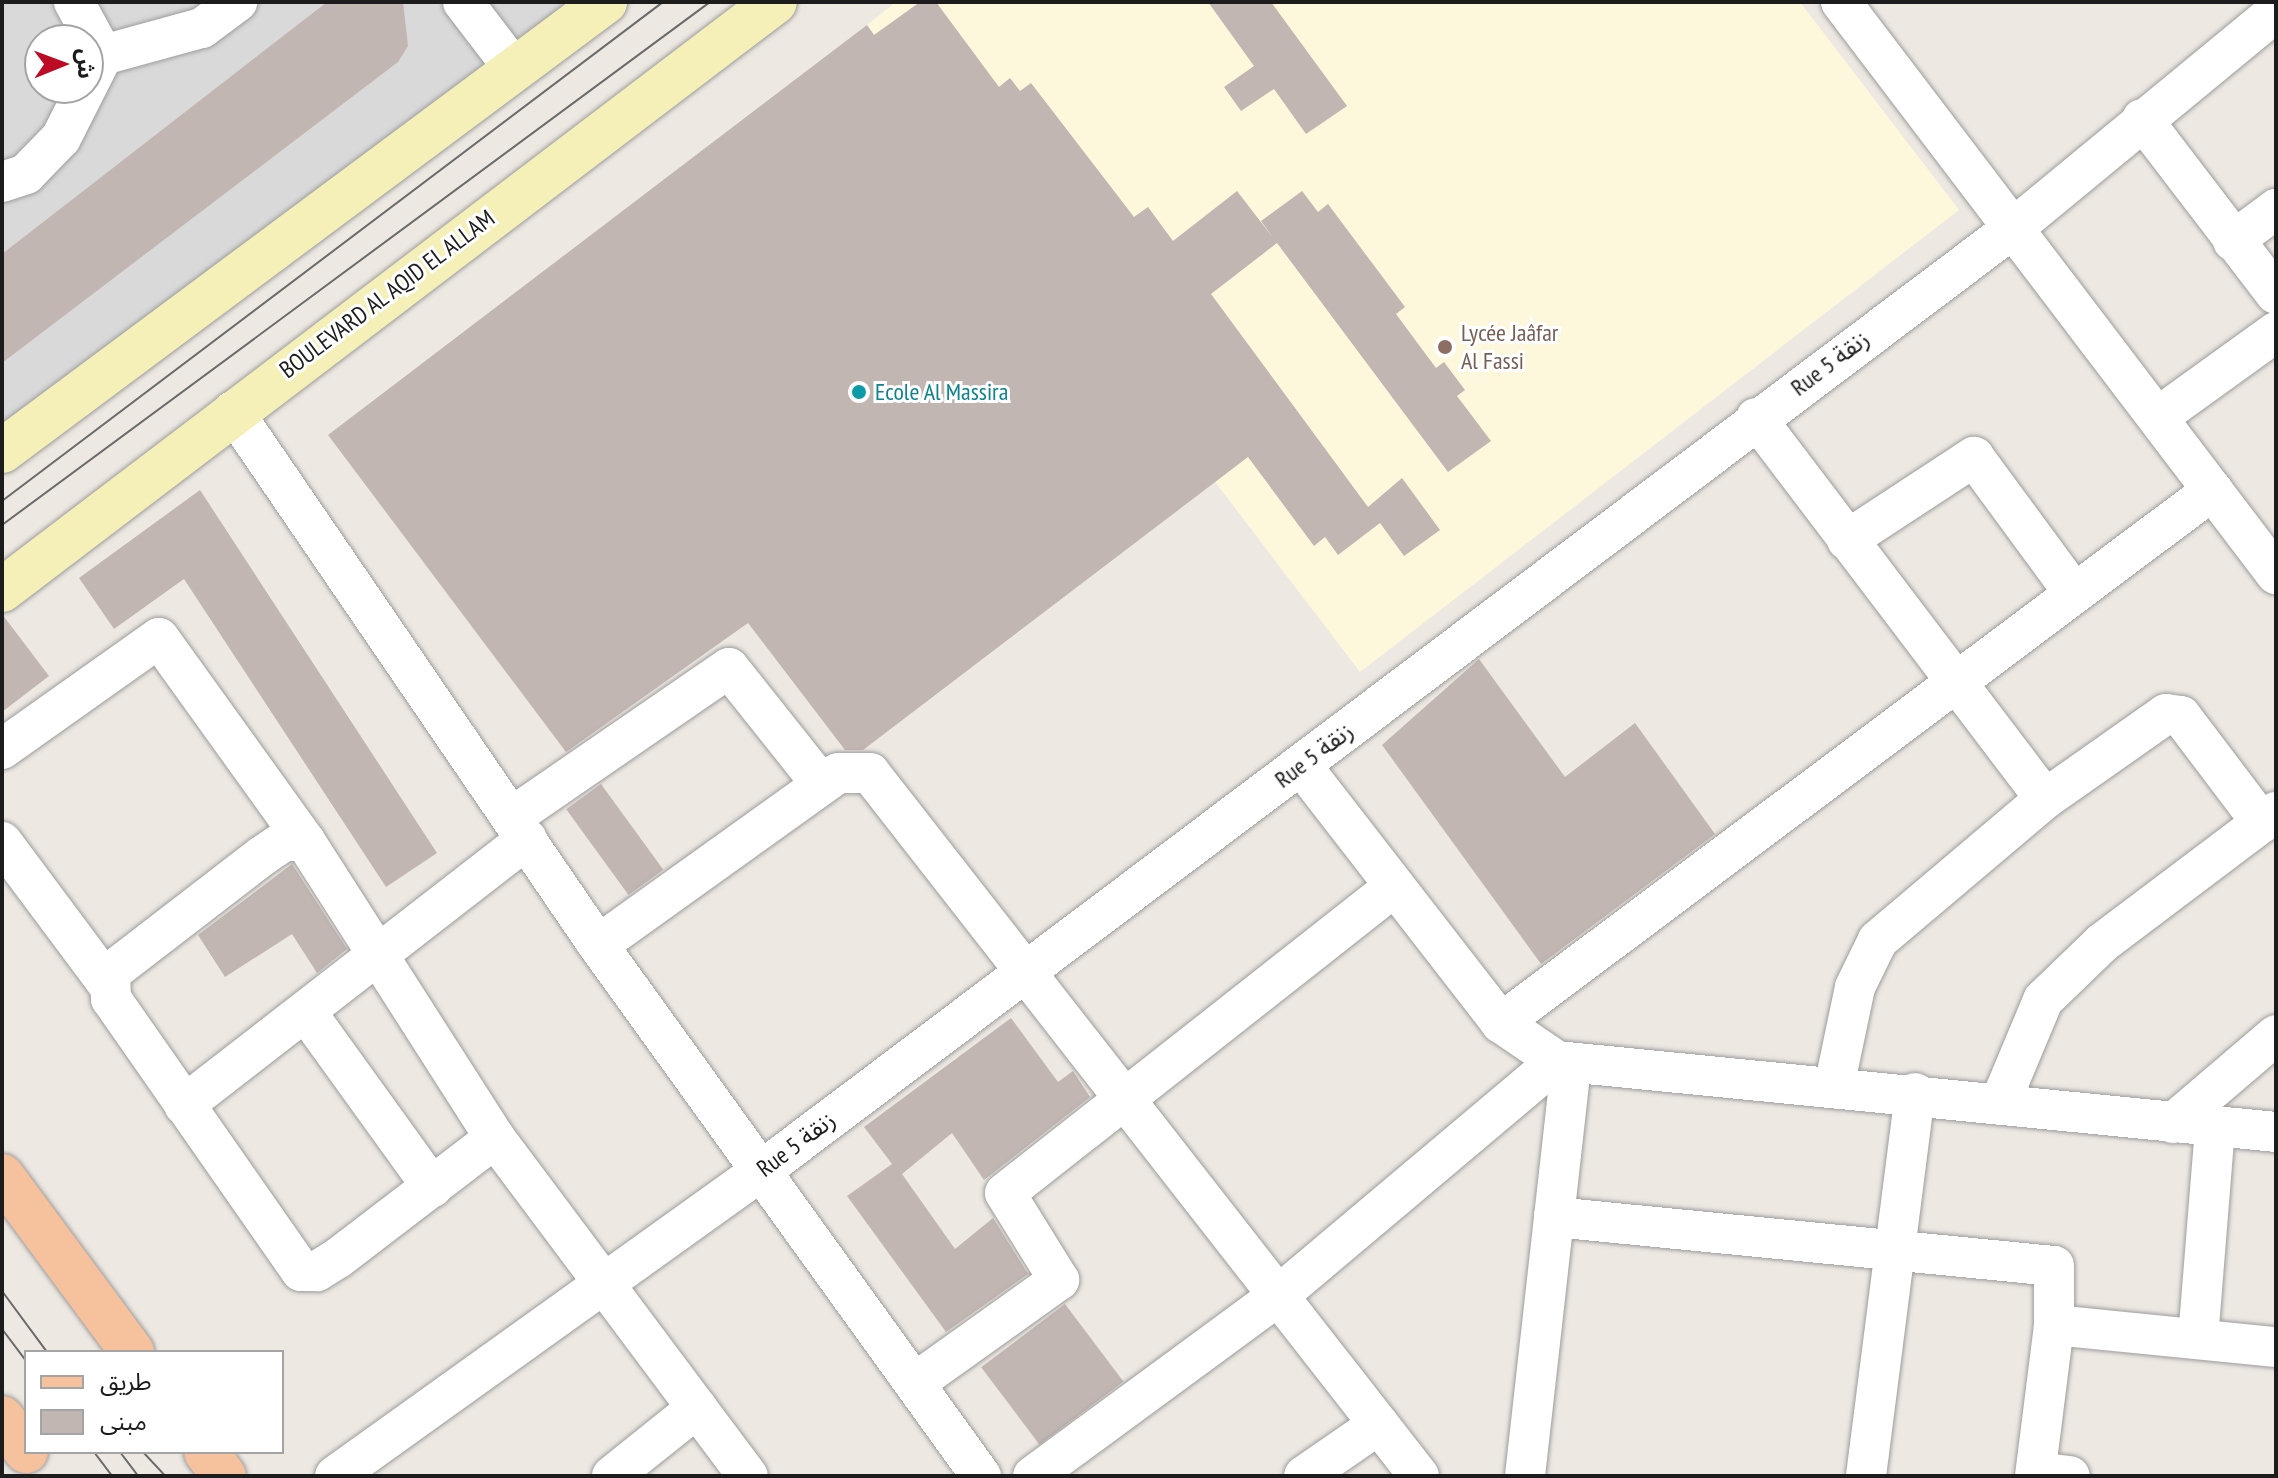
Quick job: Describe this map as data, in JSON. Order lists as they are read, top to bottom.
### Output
{
  "streets": {
    "main road": ["BOULEVARD AL AQID EL ALLAM"],
    "street": ["Rue 5 زنقة"]
  },
  "places": ["Lycée Jaâfar Al Fassi", "Ecole Al Massira"],
  "legend": ["طريق", "مبنى"],
  "north": "right"
}
